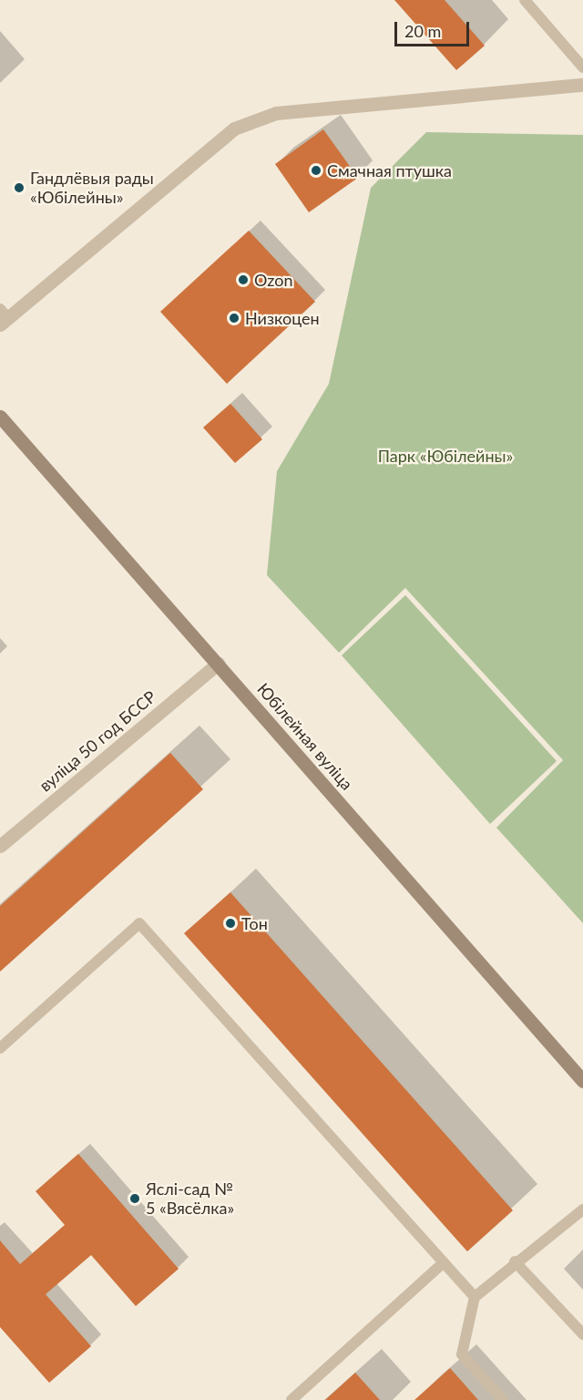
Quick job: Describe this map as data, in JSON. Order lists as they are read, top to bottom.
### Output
{
  "streets": {
    "main road": ["Юбілейная вуліца"],
    "street": ["вуліца 50 год БССР"]
  },
  "crossings": [
    ["Юбілейная вуліца", "вуліца 50 год БССР"]
  ],
  "parks": ["Парк «Юбілейны»"],
  "places": [
    "Смачная птушка",
    "Гандлёвыя рады «Юбілейны»",
    "Ozon",
    "Низкоцен",
    "Тон",
    "Яслі-сад № 5 «Вясёлка»"
  ],
  "scale_bar": "20 m"
}
